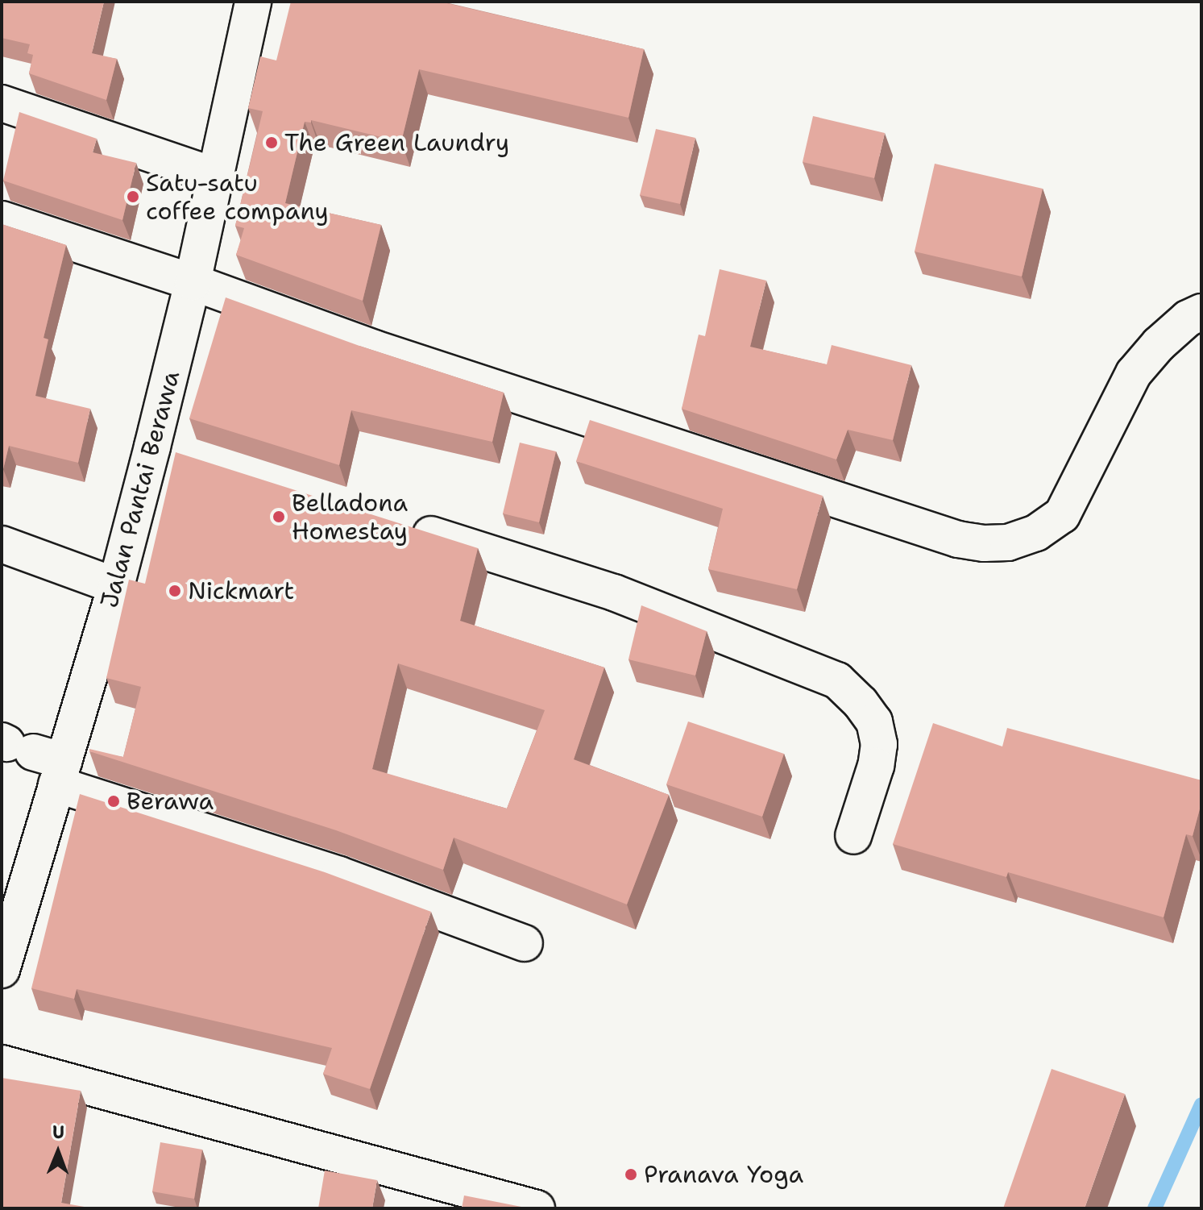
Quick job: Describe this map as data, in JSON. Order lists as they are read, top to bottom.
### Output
{
  "streets": {
    "street": ["Jalan Pantai Berawa"]
  },
  "places": [
    "The Green Laundry",
    "Satu-satu coffee company",
    "Belladona Homestay",
    "Nickmart",
    "Berawa",
    "Pranava Yoga"
  ],
  "north": "top"
}
